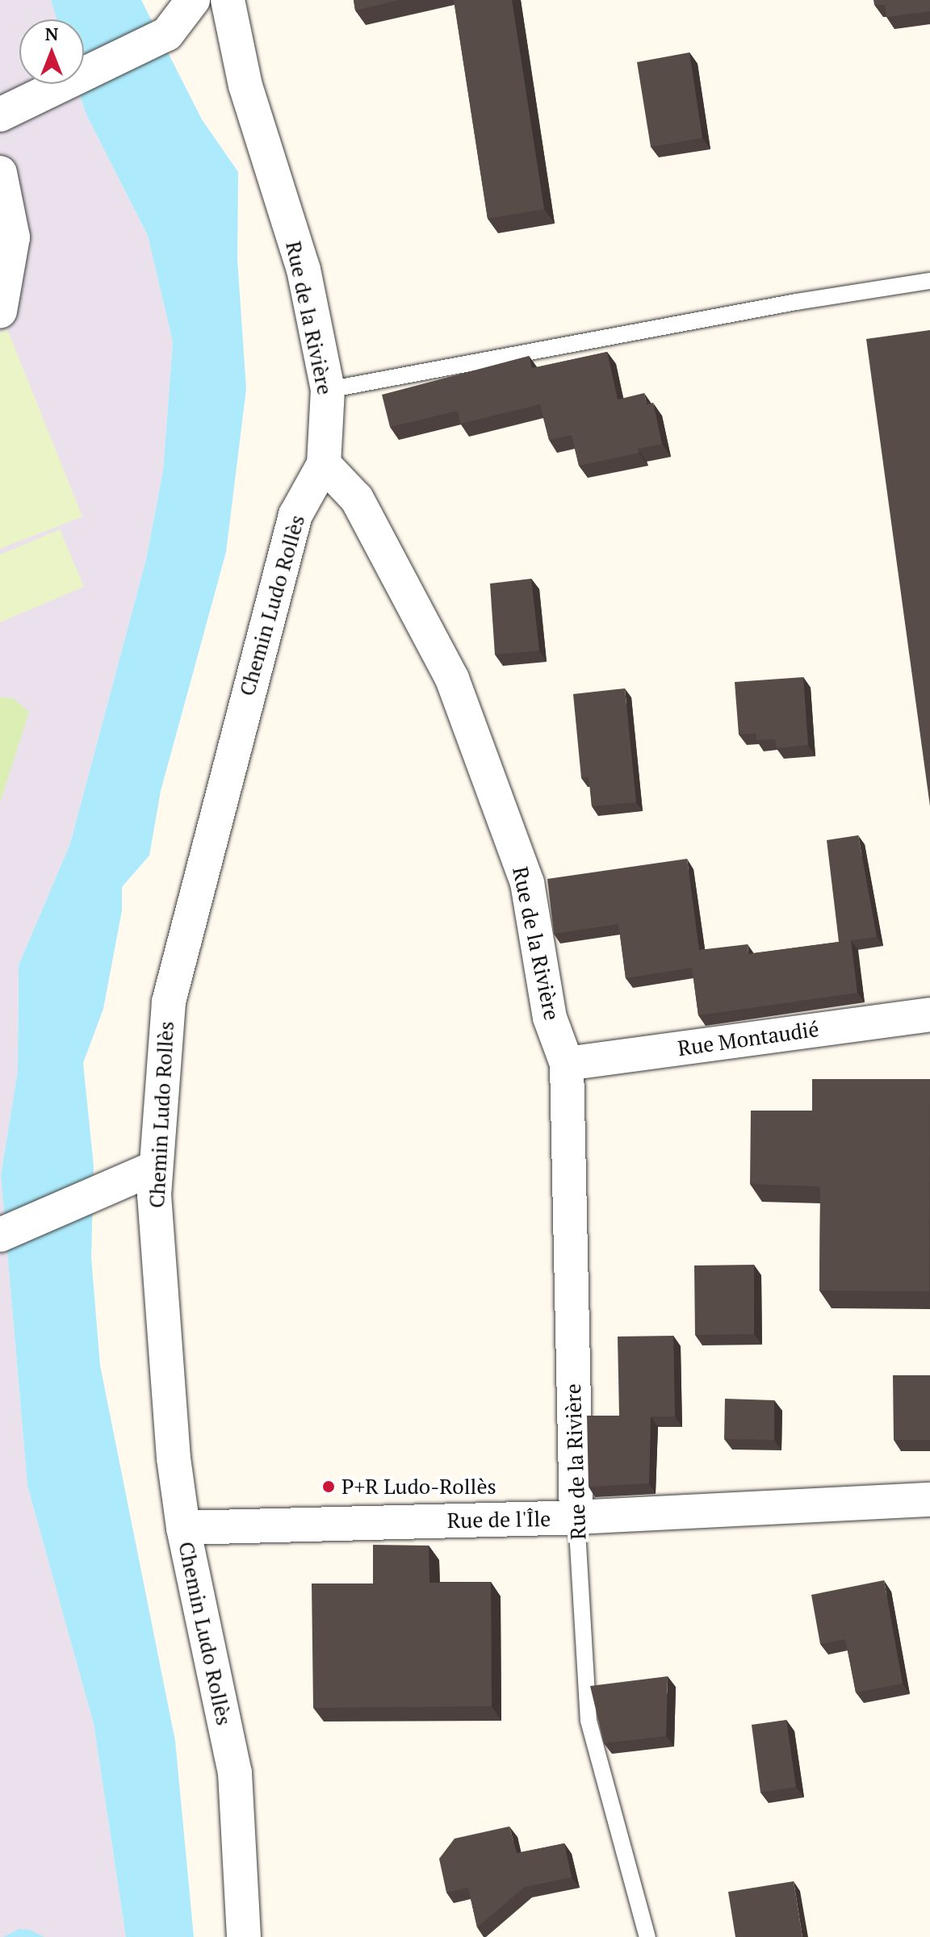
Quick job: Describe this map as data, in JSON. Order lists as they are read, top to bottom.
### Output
{
  "streets": {
    "street": [
      "Rue de la Rivière",
      "Chemin Ludo Rollès",
      "Rue Montaudié",
      "Rue de l'Île"
    ]
  },
  "crossings": [
    ["Rue de la Rivière", "Chemin Ludo Rollès"],
    ["Rue de la Rivière", "Rue Montaudié"],
    ["Rue de la Rivière", "Rue de l'Île"],
    ["Chemin Ludo Rollès", "Rue de l'Île"]
  ],
  "places": ["P+R Ludo-Rollès"],
  "north": "top"
}
